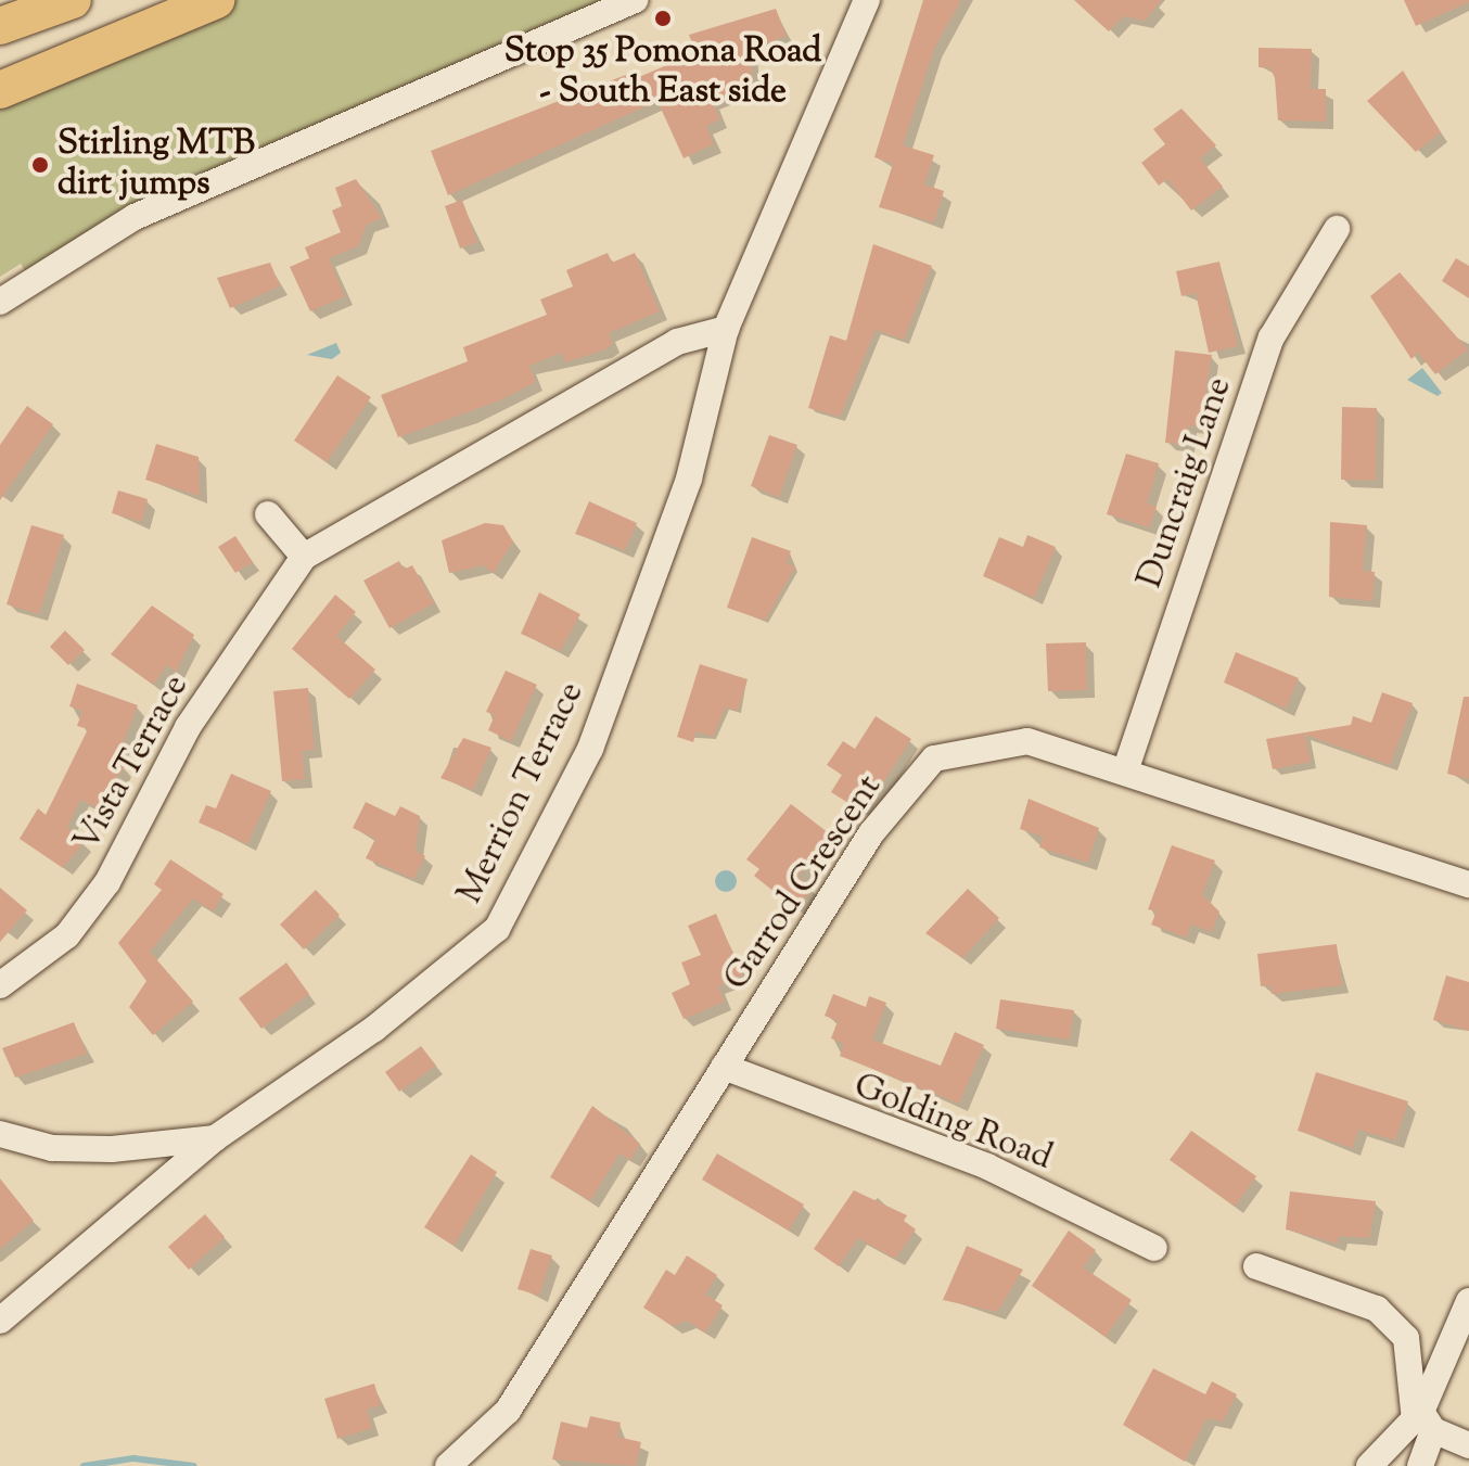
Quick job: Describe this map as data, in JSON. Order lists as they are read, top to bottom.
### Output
{
  "streets": {
    "street": [
      "Duncraig Lane",
      "Vista Terrace",
      "Merrion Terrace",
      "Garrod Crescent",
      "Golding Road"
    ]
  },
  "crossings": [
    ["Duncraig Lane", "Garrod Crescent"],
    ["Vista Terrace", "Merrion Terrace"],
    ["Garrod Crescent", "Golding Road"]
  ],
  "places": ["Stop 35 Pomona Road - South East side", "Stirling MTB dirt jumps"]
}
